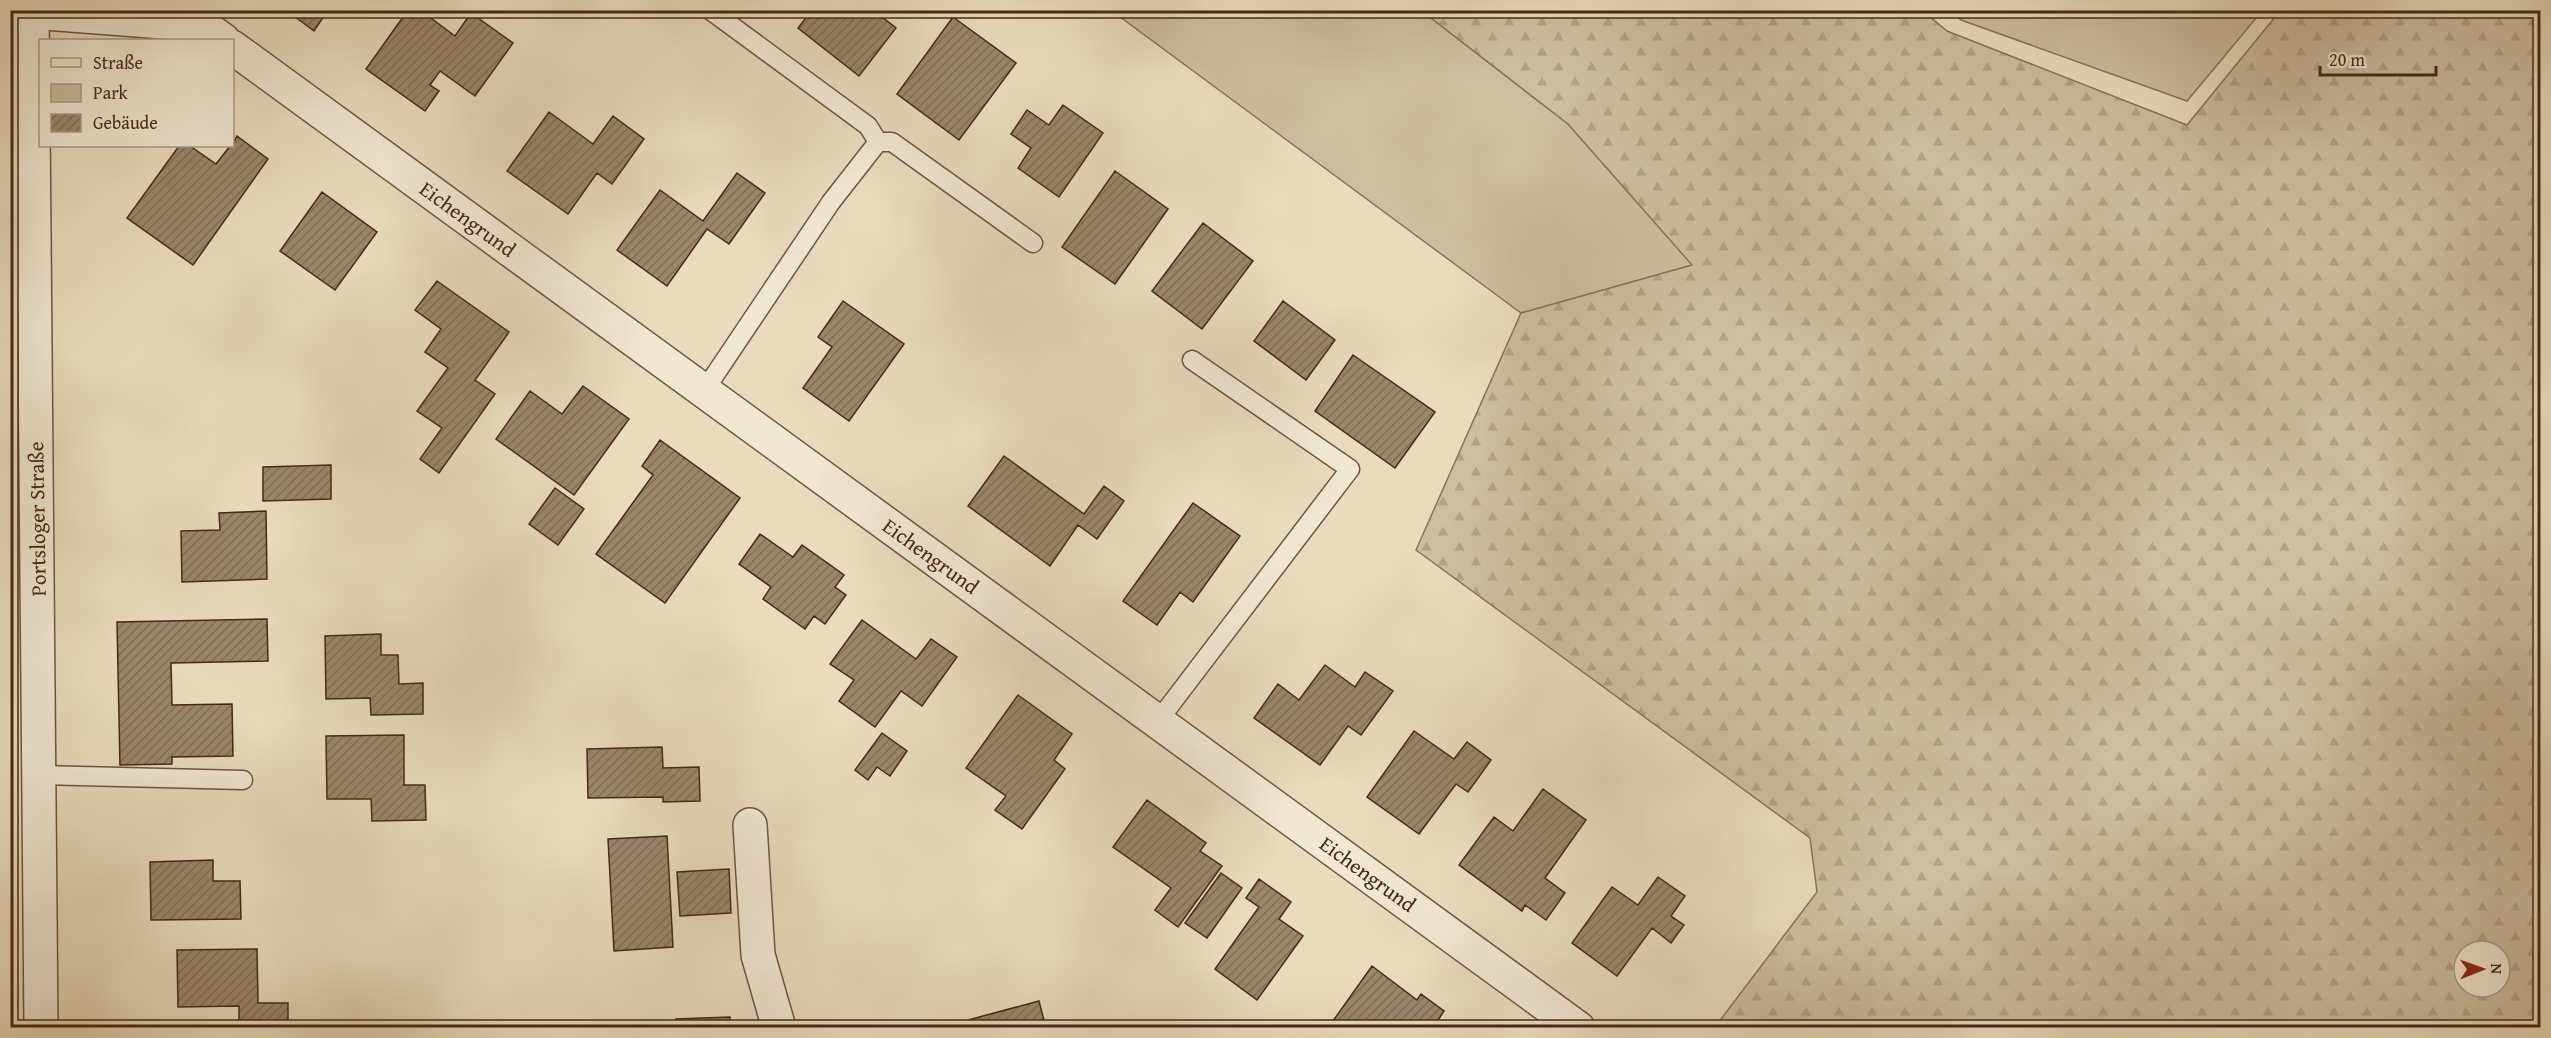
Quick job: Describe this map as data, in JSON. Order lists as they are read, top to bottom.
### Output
{
  "streets": {
    "street": ["Eichengrund", "Portsloger Straße"]
  },
  "legend": ["Straße", "Park", "Gebäude"],
  "scale_bar": "20 m",
  "north": "right"
}
